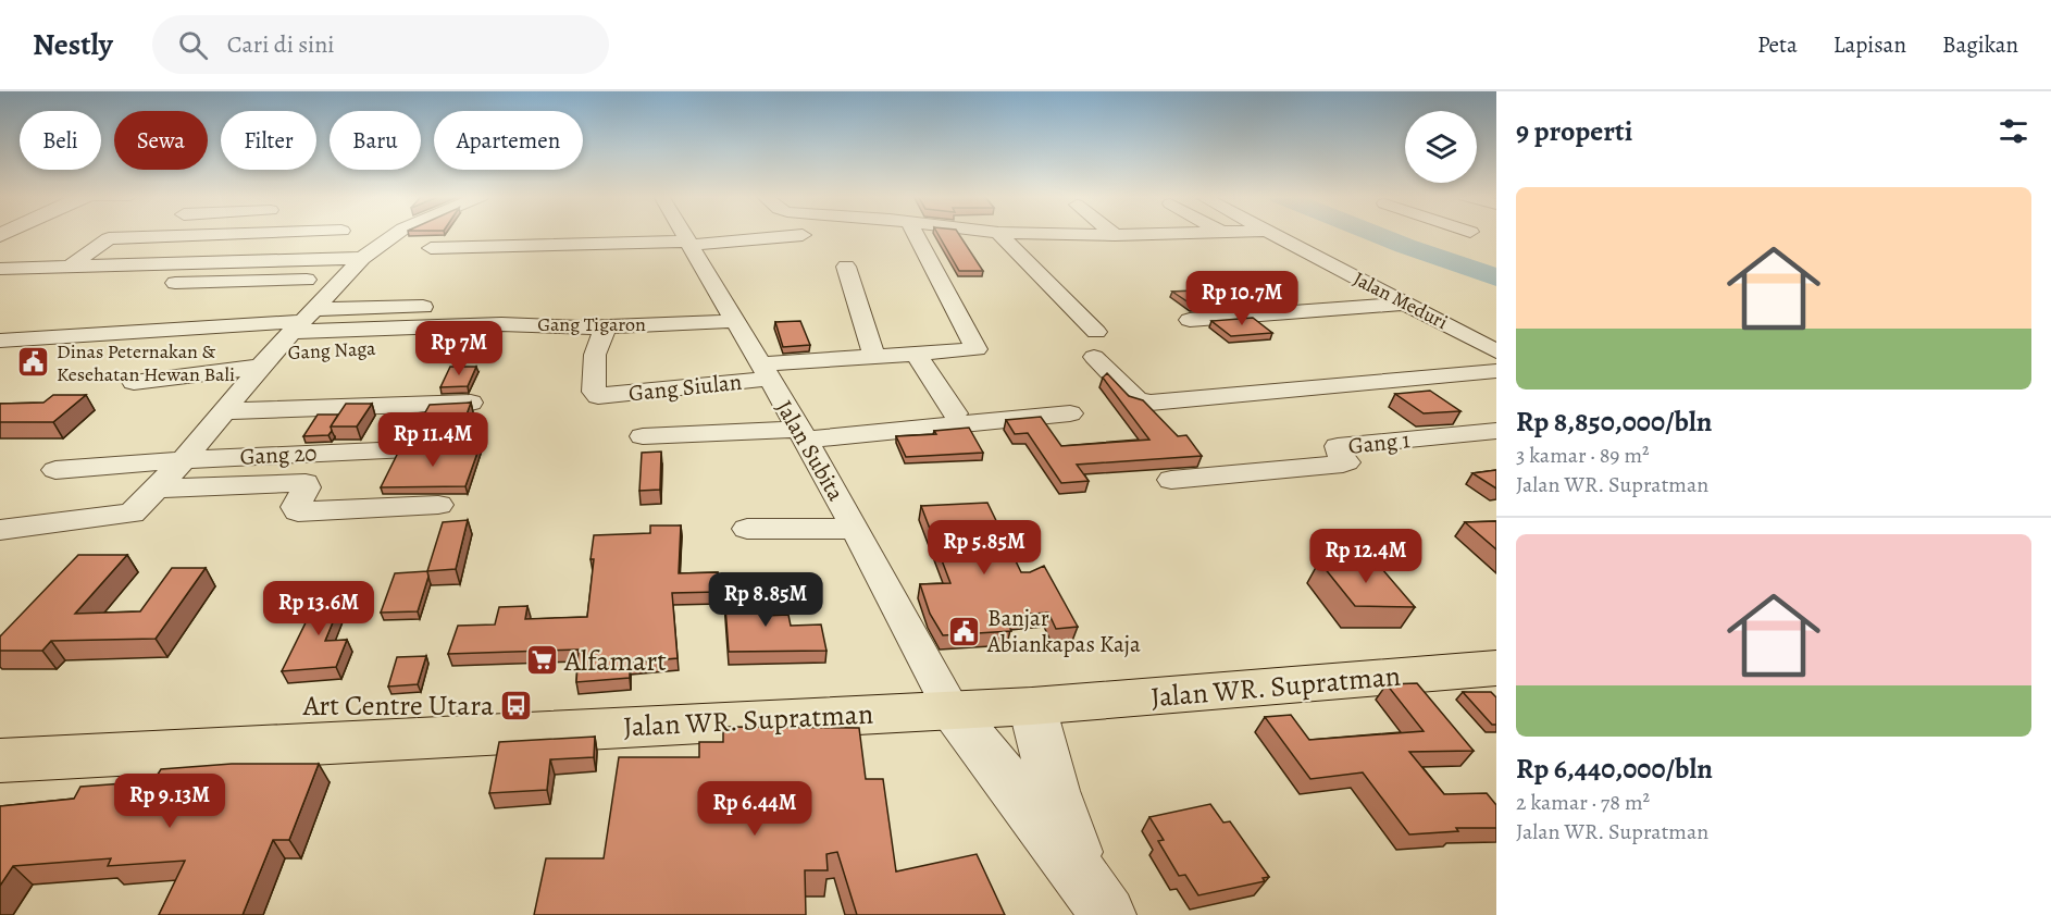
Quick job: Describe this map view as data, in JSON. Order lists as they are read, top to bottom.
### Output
{
  "streets": {
    "main road": ["Jalan WR. Supratman"],
    "street": [
      "Jalan Meduri",
      "Gang Tigaron",
      "Gang Naga",
      "Gang Siulan",
      "Gang 1",
      "Jalan Subita",
      "Gang 20"
    ]
  },
  "crossings": [
    ["Gang Tigaron", "Gang Siulan"],
    ["Gang Tigaron", "Jalan Subita"],
    ["Gang Siulan", "Jalan Subita"],
    ["Jalan Subita", "Jalan WR. Supratman"]
  ],
  "places": {
    "public building": ["Dinas Peternakan & Kesehatan Hewan Bali", "Banjar Abiankapas Kaja"],
    "supermarket": ["Alfamart"],
    "bus stop": ["Art Centre Utara"]
  },
  "page": {
    "header": "Nestly",
    "search": "Cari di sini",
    "nav": ["Peta", "Lapisan", "Bagikan"],
    "heading": "9 properti",
    "chip": [
      "Beli",
      "Sewa",
      "Filter",
      "Baru",
      "Apartemen"
    ],
    "list": [
      {
        "name": "Rp 8,850,000/bln",
        "note": "3 kamar · 89 m² · Jalan WR. Supratman"
      },
      {
        "name": "Rp 6,440,000/bln",
        "note": "2 kamar · 78 m² · Jalan WR. Supratman"
      }
    ],
    "price": [
      "Rp 10.7M",
      "Rp 7M",
      "Rp 11.4M",
      "Rp 5.85M",
      "Rp 12.4M",
      "Rp 8.85M",
      "Rp 13.6M",
      "Rp 9.13M",
      "Rp 6.44M"
    ]
  }
}
